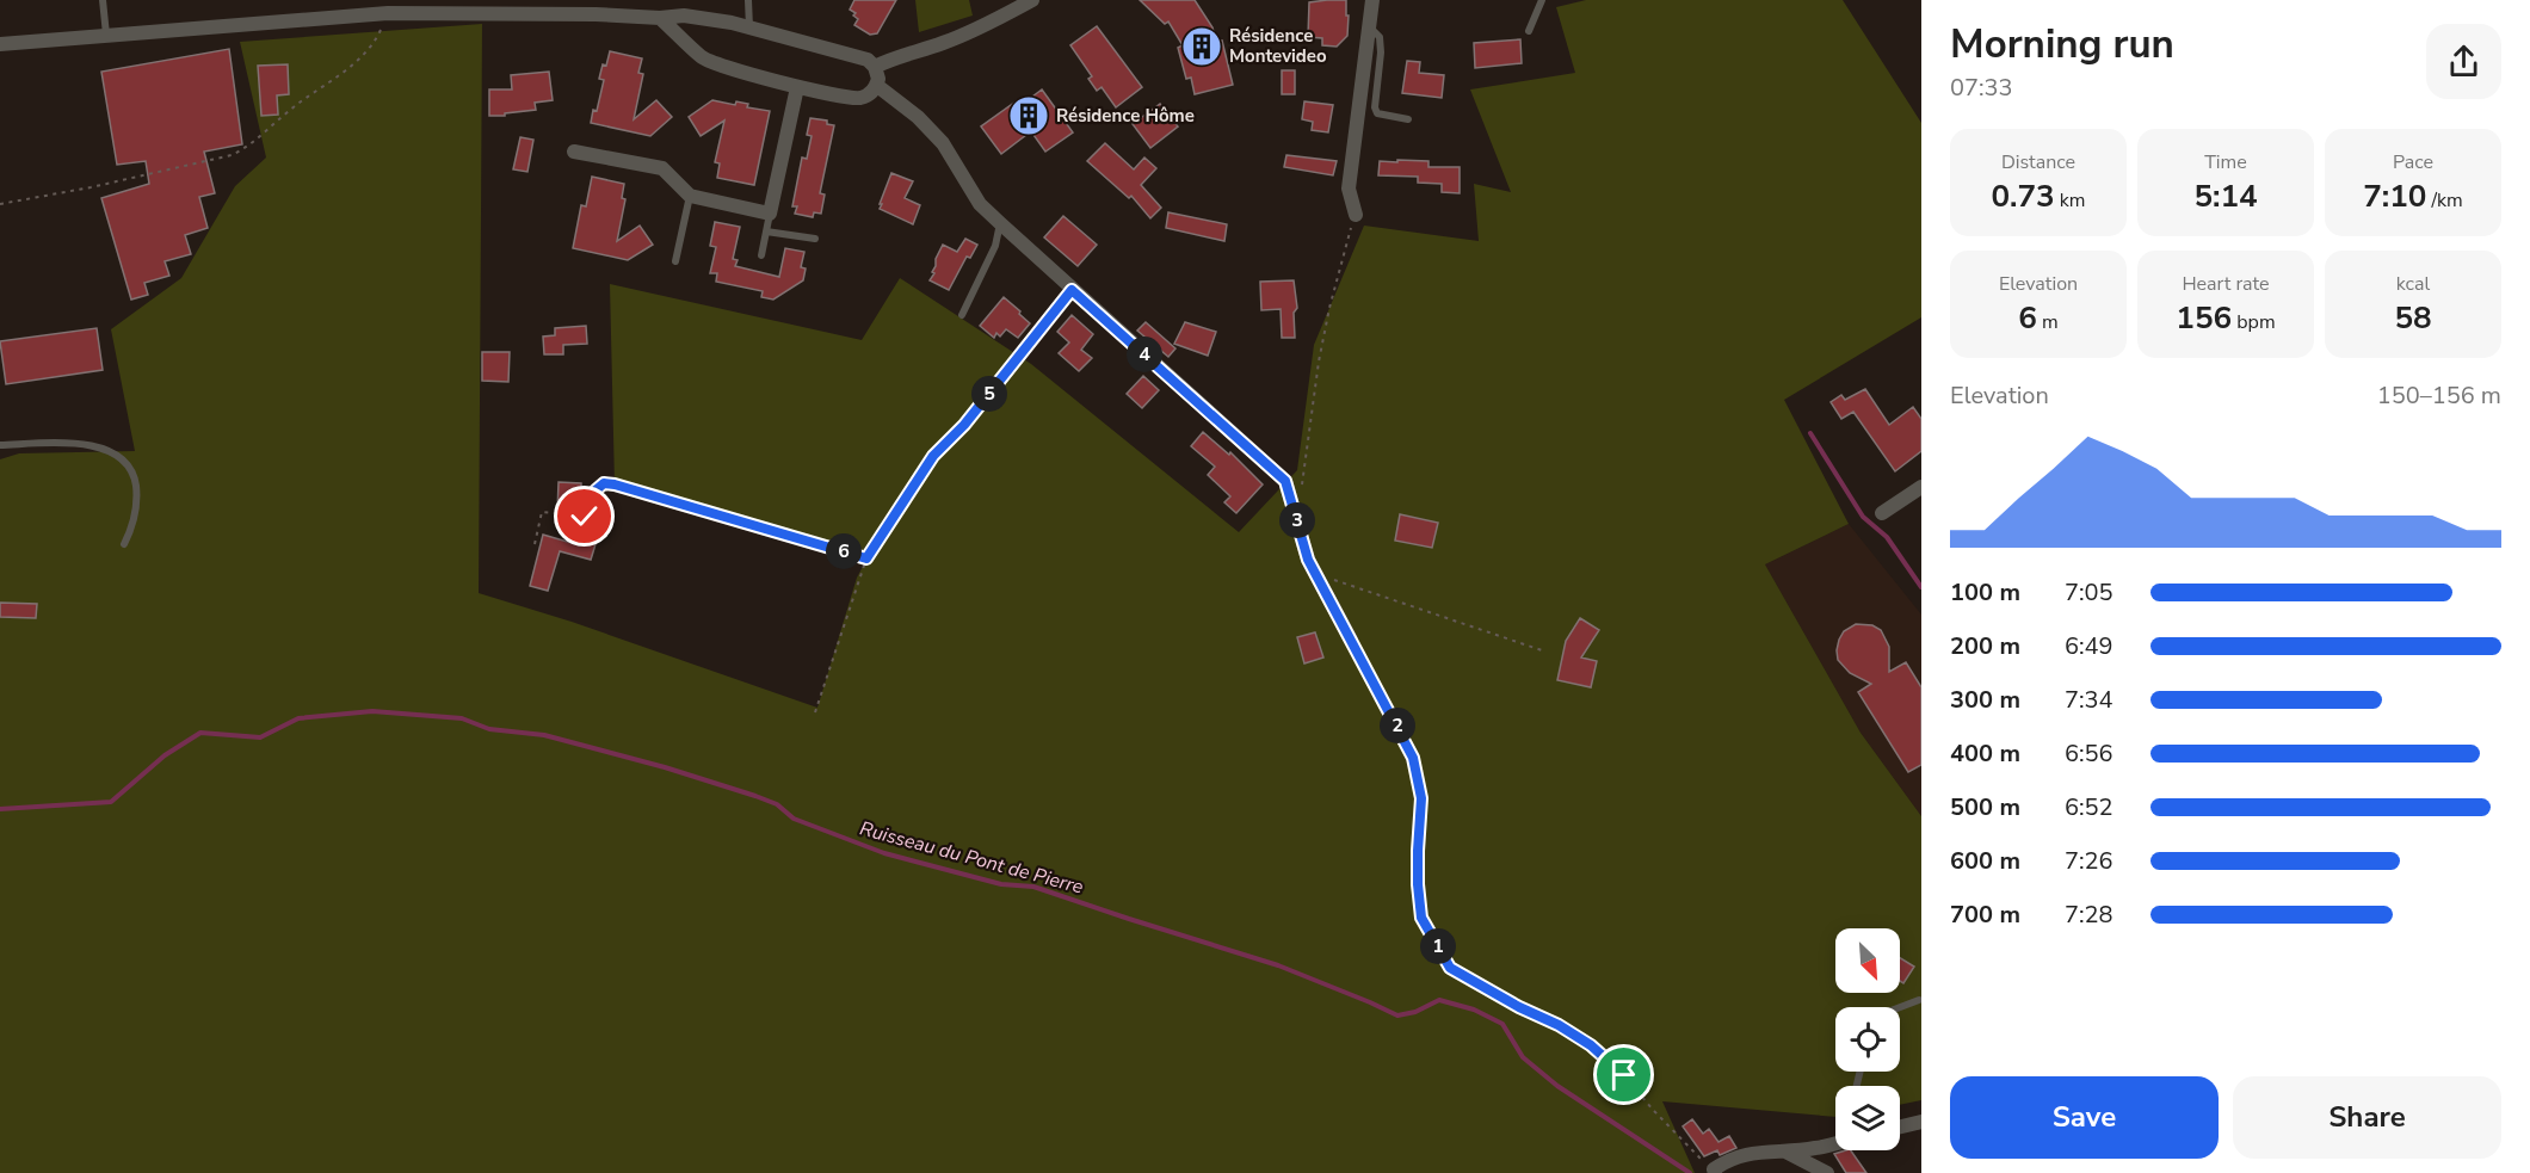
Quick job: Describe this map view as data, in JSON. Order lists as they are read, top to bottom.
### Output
{
  "water": ["Ruisseau du Pont de Pierre"],
  "places": {
    "building": ["Résidence Montevideo", "Résidence Hôme"]
  },
  "north": "bottom right",
  "page": {
    "heading": ["Morning run", "07:33"],
    "stats": [
      ["Distance", "0.73 km"],
      ["Time", "5:14"],
      ["Pace", "7:10 /km"],
      ["Elevation", "6 m"],
      ["Heart rate", "156 bpm"],
      ["kcal", "58"]
    ],
    "pins": [
      "4",
      "5",
      "3",
      "6",
      "2",
      "1"
    ],
    "chart": ["Elevation", "150–156 m"],
    "list": [
      {
        "name": "100 m",
        "note": "7:05"
      },
      {
        "name": "200 m",
        "note": "6:49"
      },
      {
        "name": "300 m",
        "note": "7:34"
      },
      {
        "name": "400 m",
        "note": "6:56"
      },
      {
        "name": "500 m",
        "note": "6:52"
      },
      {
        "name": "600 m",
        "note": "7:26"
      },
      {
        "name": "700 m",
        "note": "7:28"
      }
    ],
    "buttons": ["Save", "Share"]
  }
}
